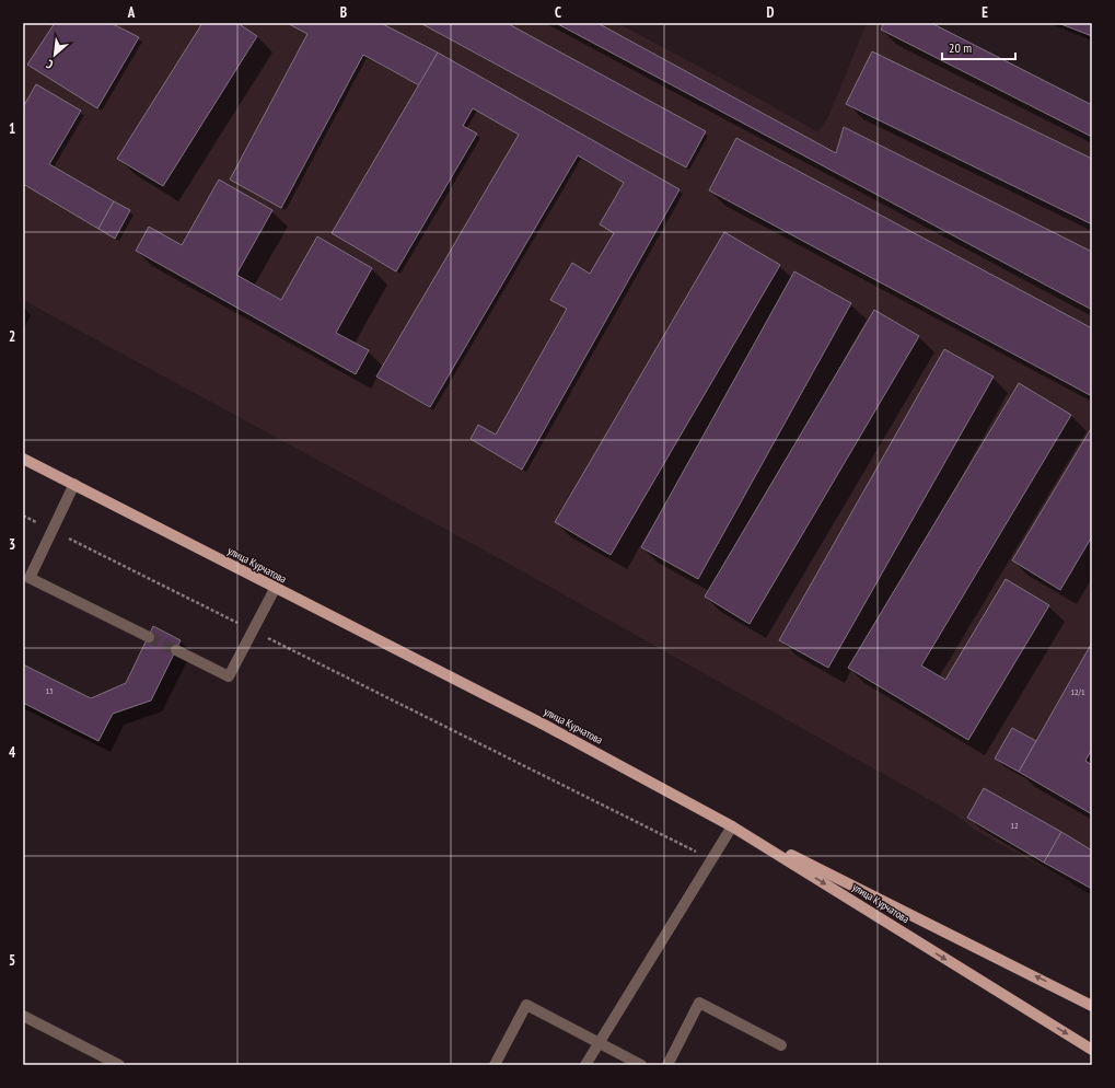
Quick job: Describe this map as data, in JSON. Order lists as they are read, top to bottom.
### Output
{
  "streets": {
    "main road": ["улица Курчатова"]
  },
  "house_numbers": ["13", "12/1", "12"],
  "scale_bar": "20 m",
  "north": "bottom left",
  "grid": {
    "columns": [
      "A",
      "B",
      "C",
      "D",
      "E"
    ],
    "rows": [
      "1",
      "2",
      "3",
      "4",
      "5"
    ]
  }
}
